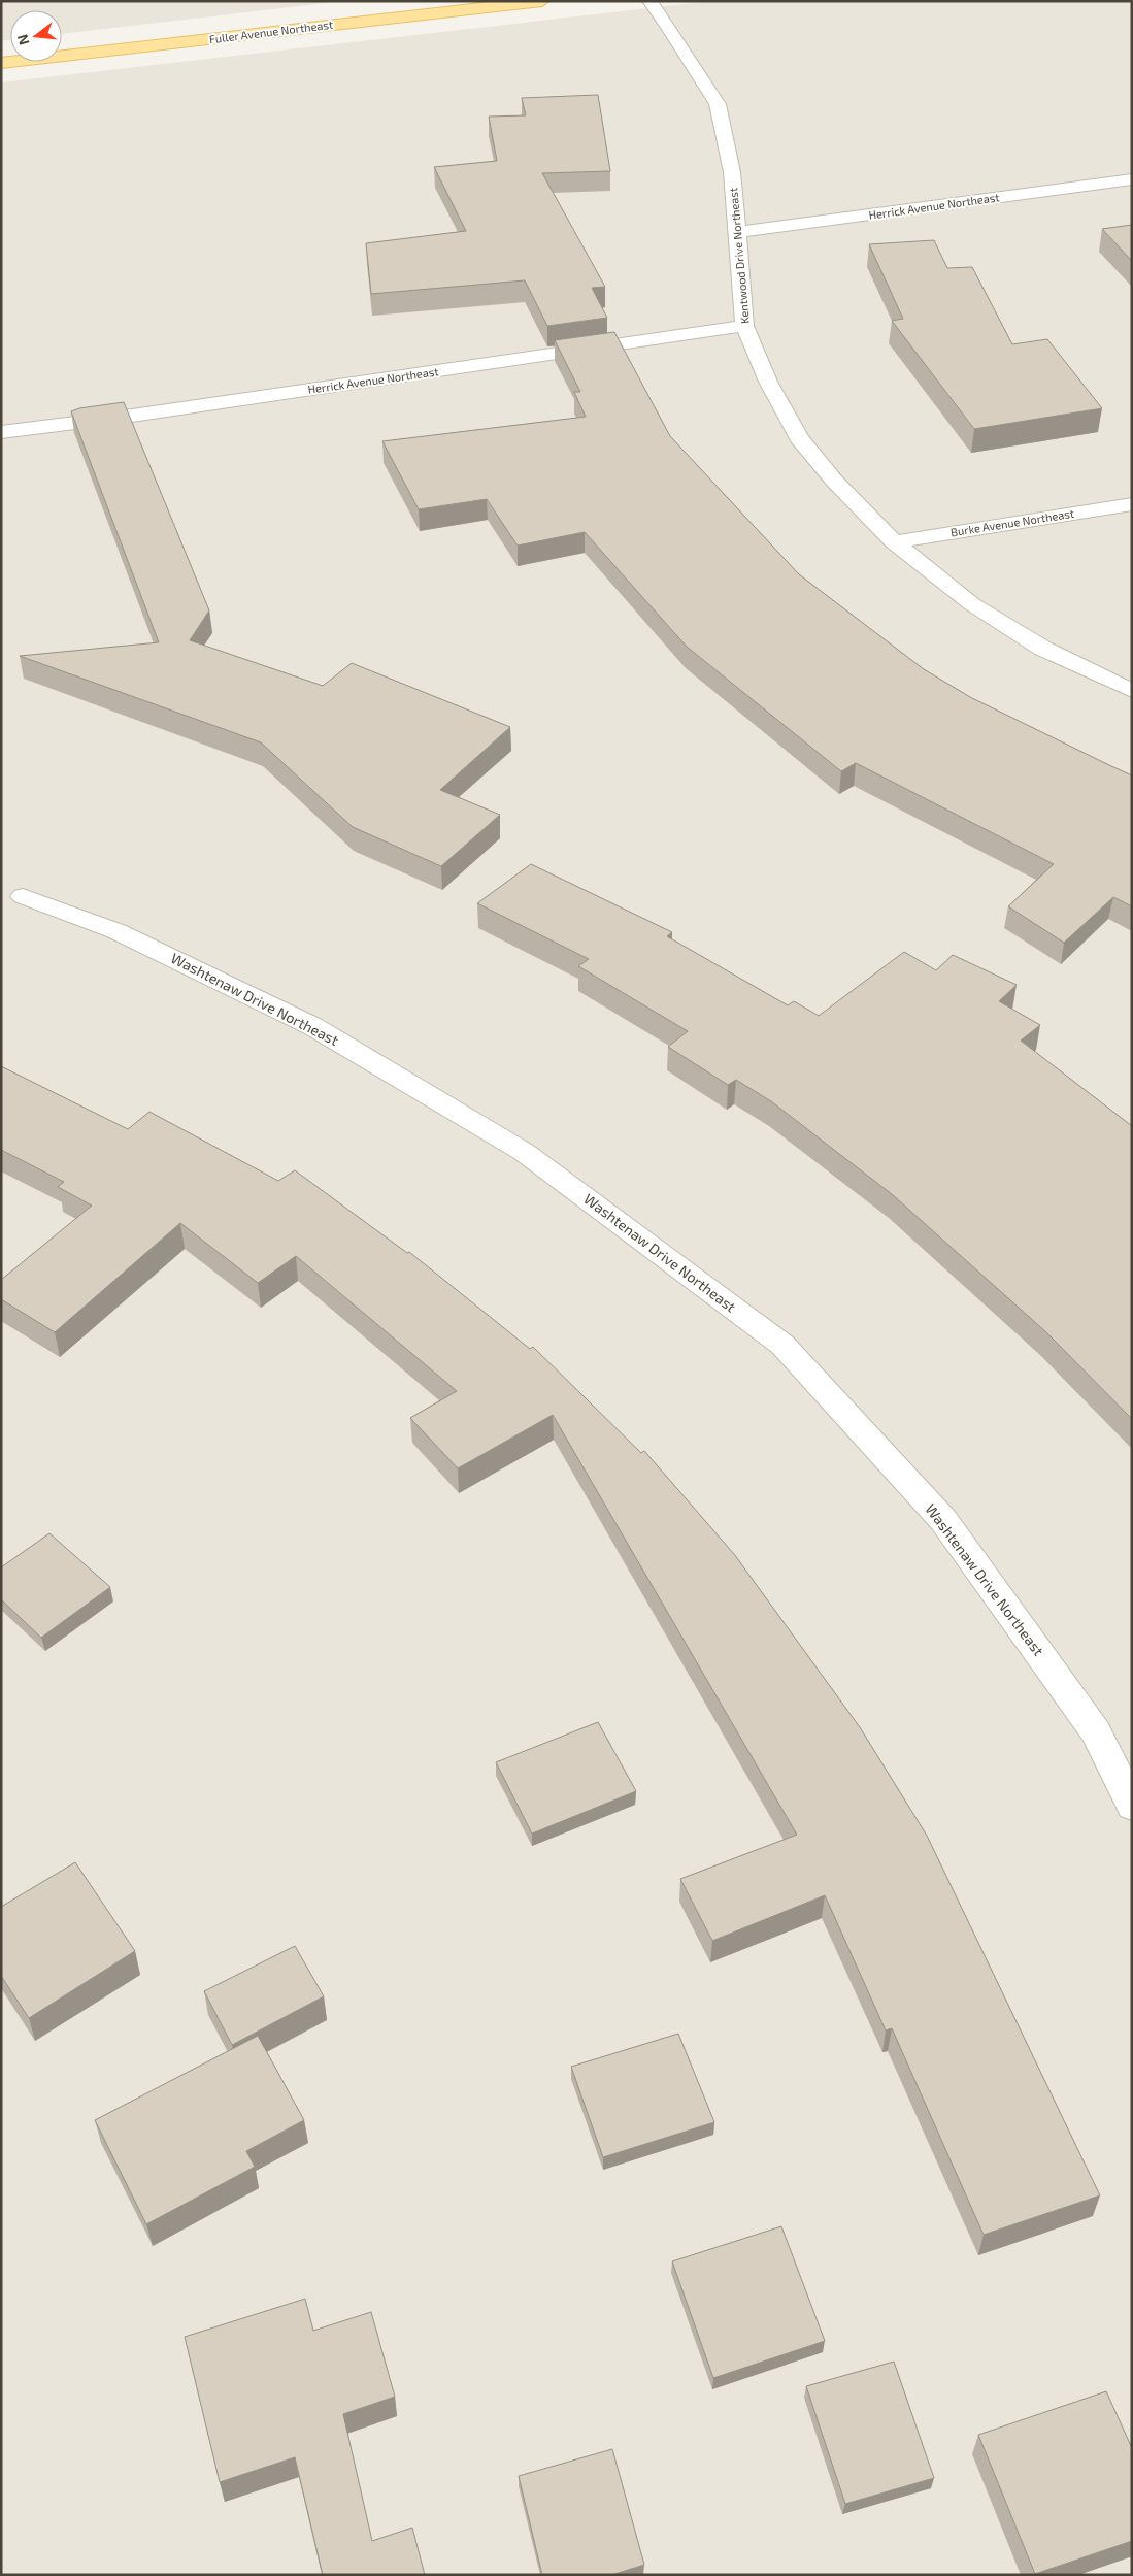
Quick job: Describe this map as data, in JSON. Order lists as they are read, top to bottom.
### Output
{
  "streets": {
    "main road": ["Fuller Avenue Northeast"],
    "street": [
      "Herrick Avenue Northeast",
      "Kentwood Drive Northeast",
      "Burke Avenue Northeast",
      "Washtenaw Drive Northeast"
    ]
  },
  "crossings": [
    ["Herrick Avenue Northeast", "Kentwood Drive Northeast"],
    ["Kentwood Drive Northeast", "Burke Avenue Northeast"]
  ],
  "north": "left"
}
